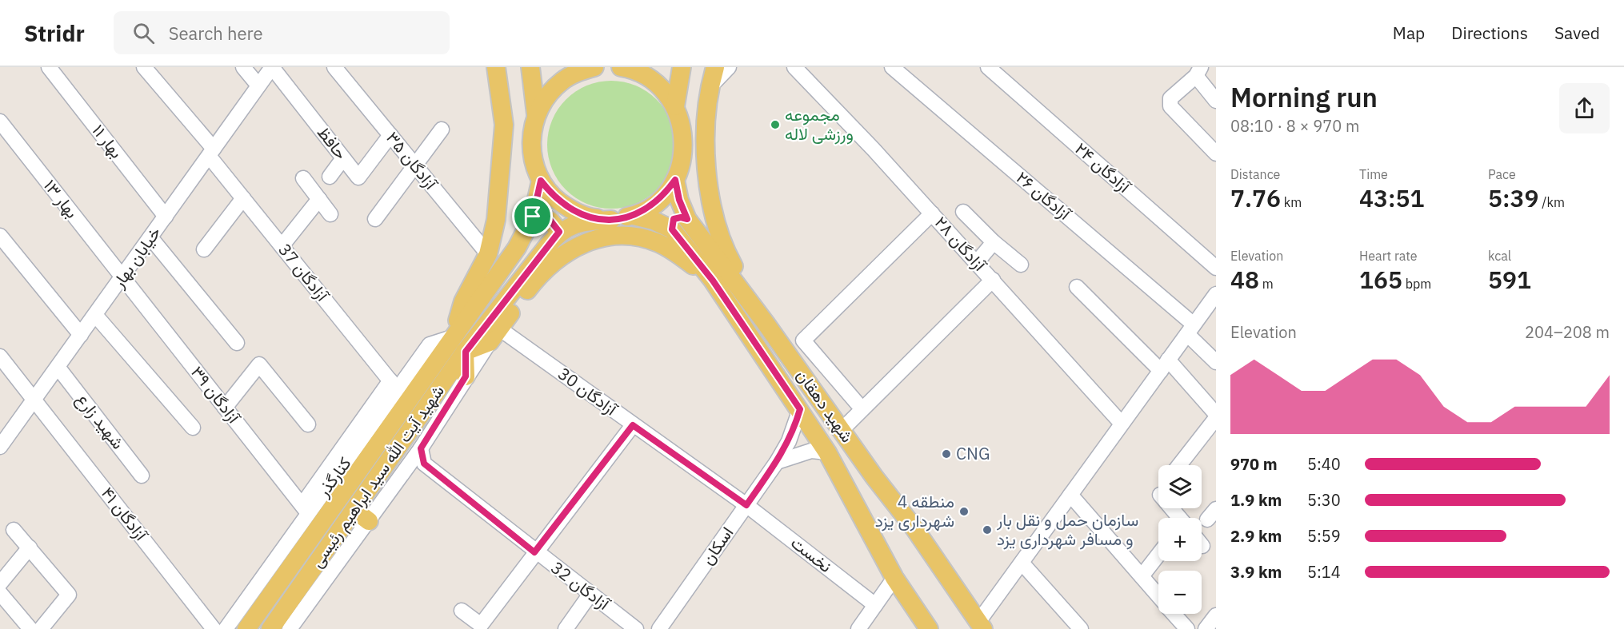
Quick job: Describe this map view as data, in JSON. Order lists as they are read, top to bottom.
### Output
{
  "streets": {
    "main road": ["شهید دهقان", "شهید آیت الله سید ابراهیم رئیسی"],
    "street": [
      "بهار ۱۱",
      "حافظ",
      "آزادگان ۳۵",
      "۲۴ آزادگان",
      "۲۶ آزادگان",
      "بهار ۱۳",
      "۲۸ آزادگان",
      "خیابان بهار",
      "آزادگان 37",
      "آزادگان 30",
      "آزادگان ۳۹",
      "شهید زارع",
      "کنارگذر",
      "آزادگان ۴۱",
      "اسکان",
      "نخست",
      "آزادگان 32"
    ]
  },
  "crossings": [
    ["بهار ۱۱", "خیابان بهار"],
    ["حافظ", "آزادگان ۳۵"],
    ["حافظ", "خیابان بهار"],
    ["بهار ۱۳", "خیابان بهار"],
    ["بهار ۱۳", "آزادگان ۳۹"],
    ["خیابان بهار", "آزادگان 37"],
    ["خیابان بهار", "آزادگان ۳۹"],
    ["خیابان بهار", "شهید زارع"],
    ["خیابان بهار", "آزادگان ۴۱"],
    ["آزادگان 37", "کنارگذر"],
    ["آزادگان 30", "اسکان"],
    ["آزادگان 30", "نخست"],
    ["آزادگان ۳۹", "کنارگذر"],
    ["شهید دهقان", "اسکان"],
    ["شهید آیت الله سید ابراهیم رئیسی", "کنارگذر"],
    ["اسکان", "نخست"]
  ],
  "places": [
    "مجموعه ورزشی لاله",
    "CNG",
    "منطقه 4 شهرداری یزد",
    "سازمان حمل و نقل بار و مسافر شهرداری یزد"
  ],
  "page": {
    "header": "Stridr",
    "search": "Search here",
    "nav": ["Map", "Directions", "Saved"],
    "heading": ["Morning run", "08:10 · 8 × 970 m"],
    "stats": [
      ["Distance", "7.76 km"],
      ["Time", "43:51"],
      ["Pace", "5:39 /km"],
      ["Elevation", "48 m"],
      ["Heart rate", "165 bpm"],
      ["kcal", "591"]
    ],
    "chart": ["Elevation", "204–208 m"],
    "list": [
      {
        "name": "970 m",
        "note": "5:40"
      },
      {
        "name": "1.9 km",
        "note": "5:30"
      },
      {
        "name": "2.9 km",
        "note": "5:59"
      },
      {
        "name": "3.9 km",
        "note": "5:14"
      }
    ],
    "map_buttons": ["+", "−"]
  }
}
